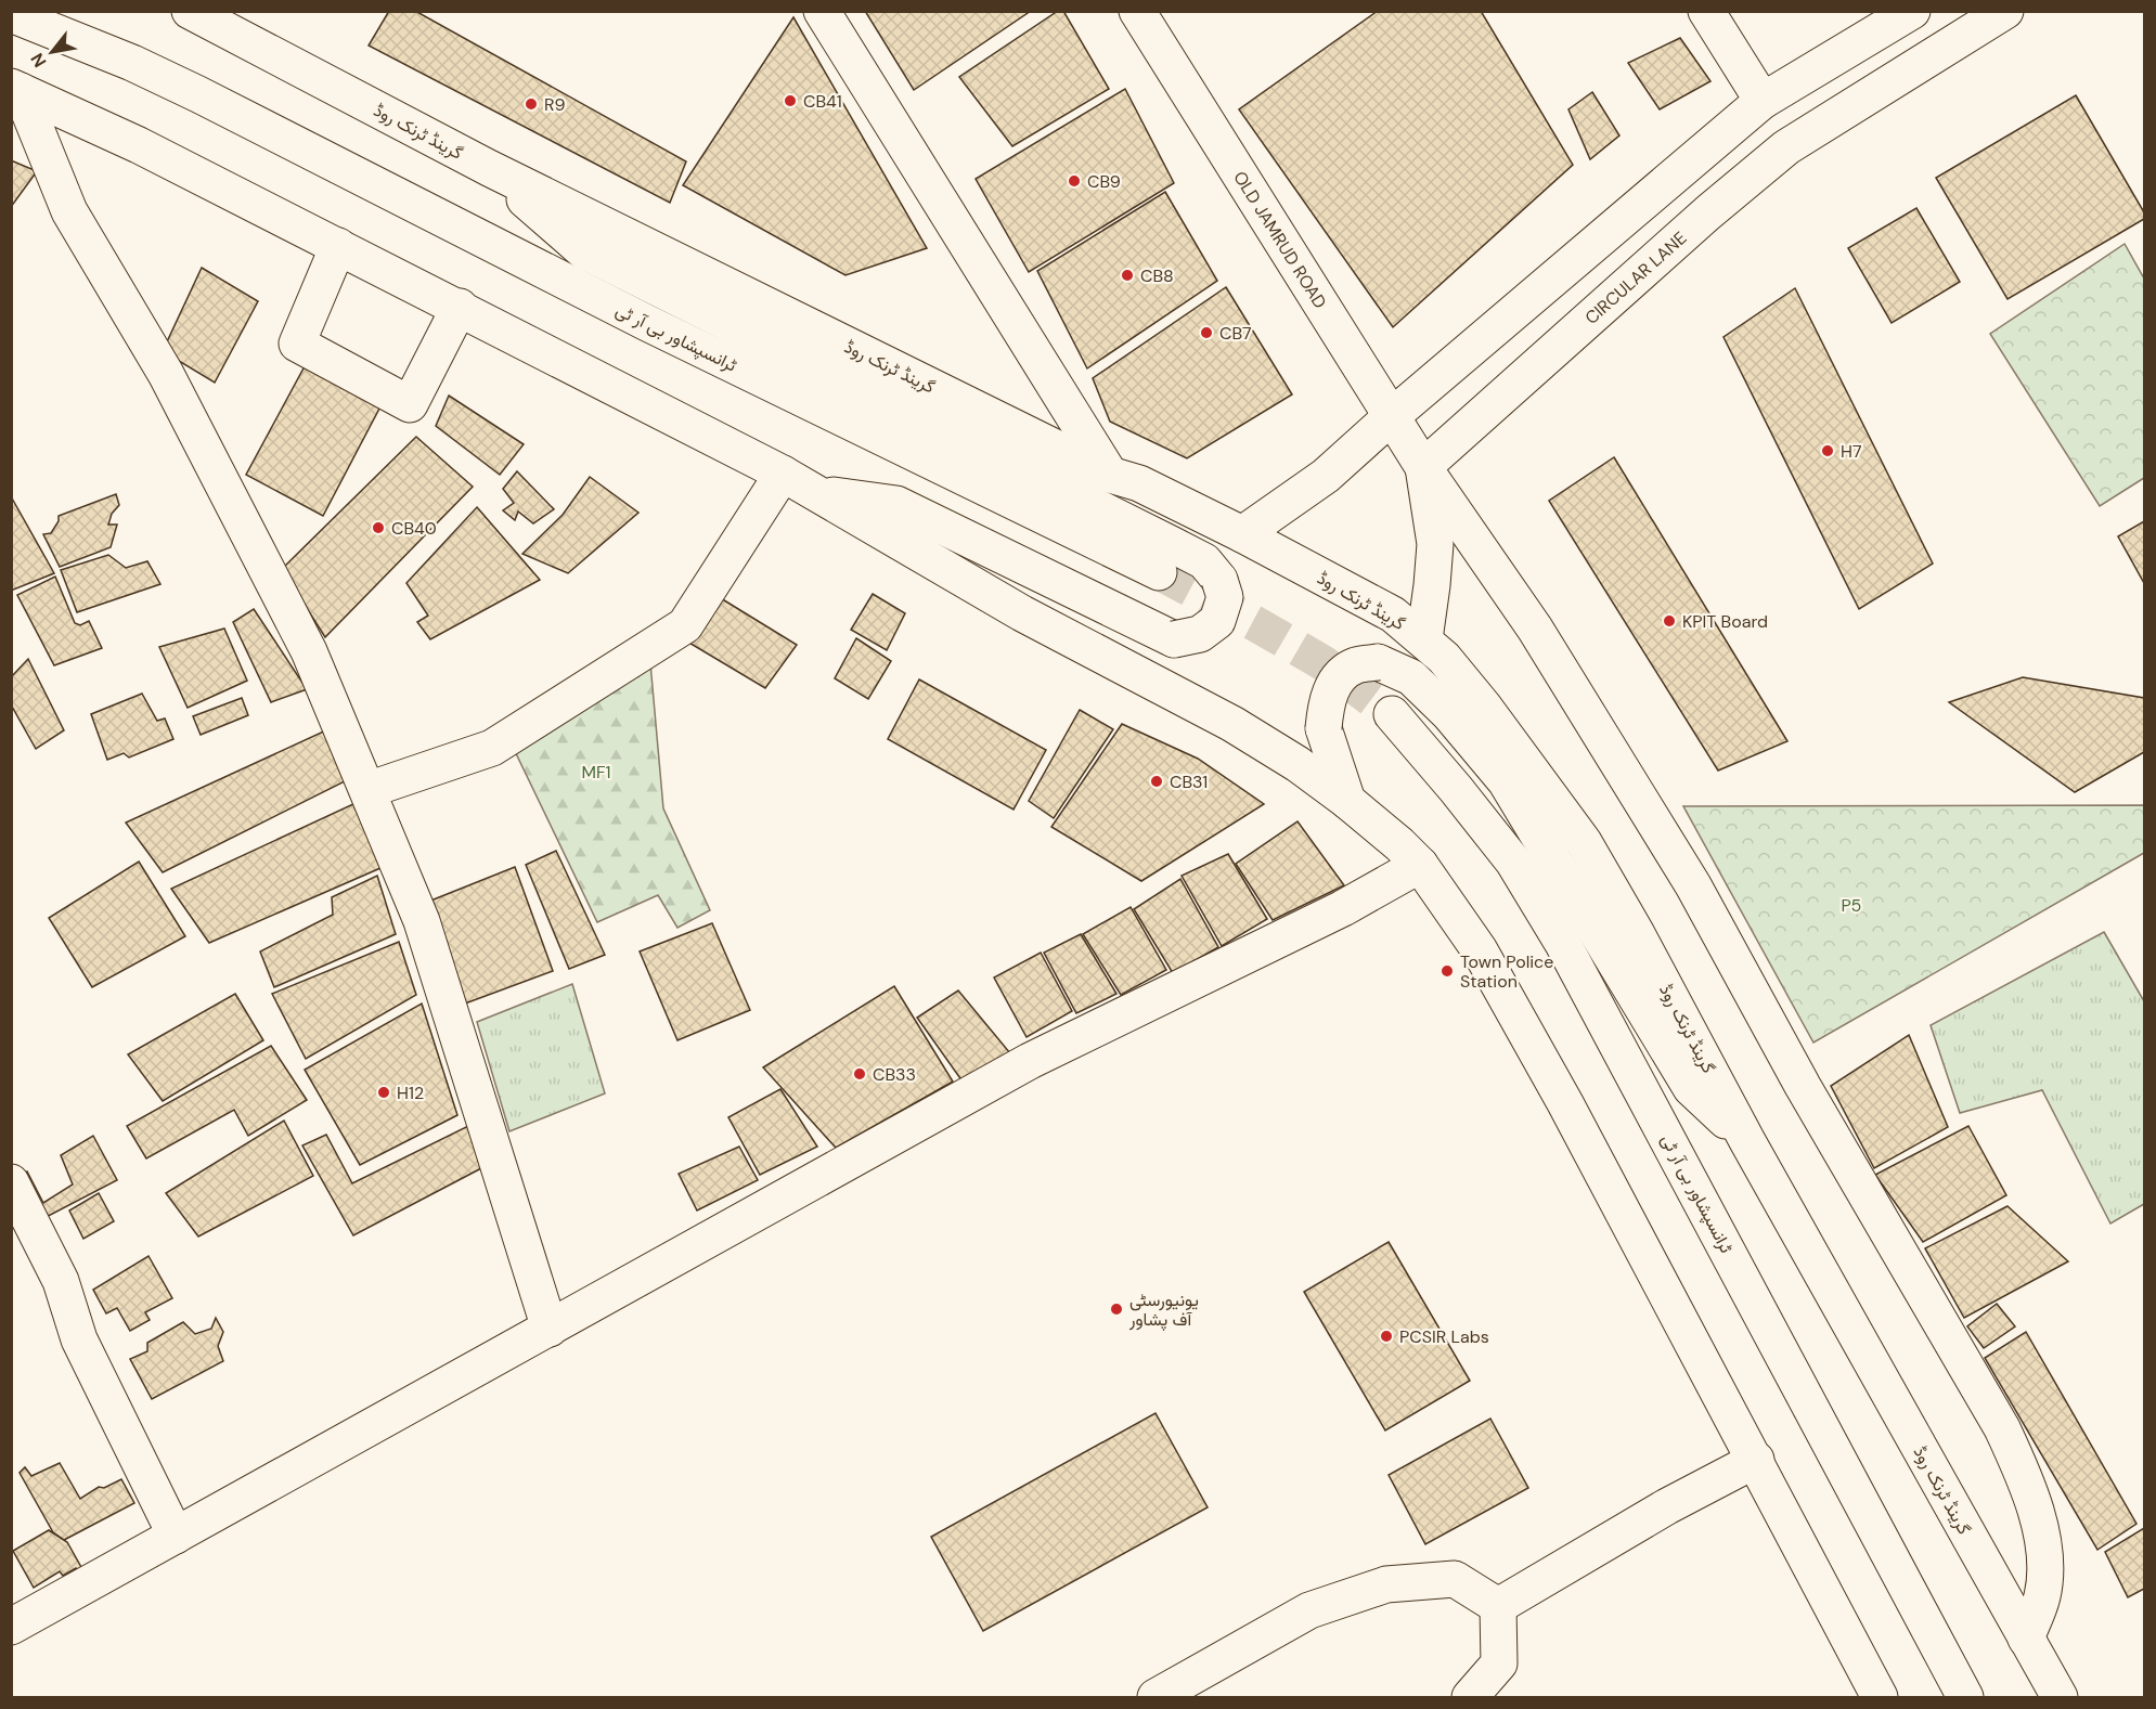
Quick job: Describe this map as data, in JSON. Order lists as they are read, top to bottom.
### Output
{
  "streets": {
    "main road": [
      "گرینڈ ٹرنک روڈ",
      "OLD JAMRUD ROAD",
      "CIRCULAR LANE",
      "ٹرانسپشاور بی آر ٹی"
    ]
  },
  "crossings": [
    ["گرینڈ ٹرنک روڈ", "OLD JAMRUD ROAD"],
    ["OLD JAMRUD ROAD", "CIRCULAR LANE"]
  ],
  "parks": ["MF1", "P5"],
  "places": [
    "CB41",
    "R9",
    "CB9",
    "CB8",
    "CB7",
    "H7",
    "CB40",
    "KPIT Board",
    "CB31",
    "Town Police Station",
    "CB33",
    "H12",
    "یونیورسٹی آف پشاور",
    "PCSIR Labs"
  ],
  "north": "bottom left"
}
